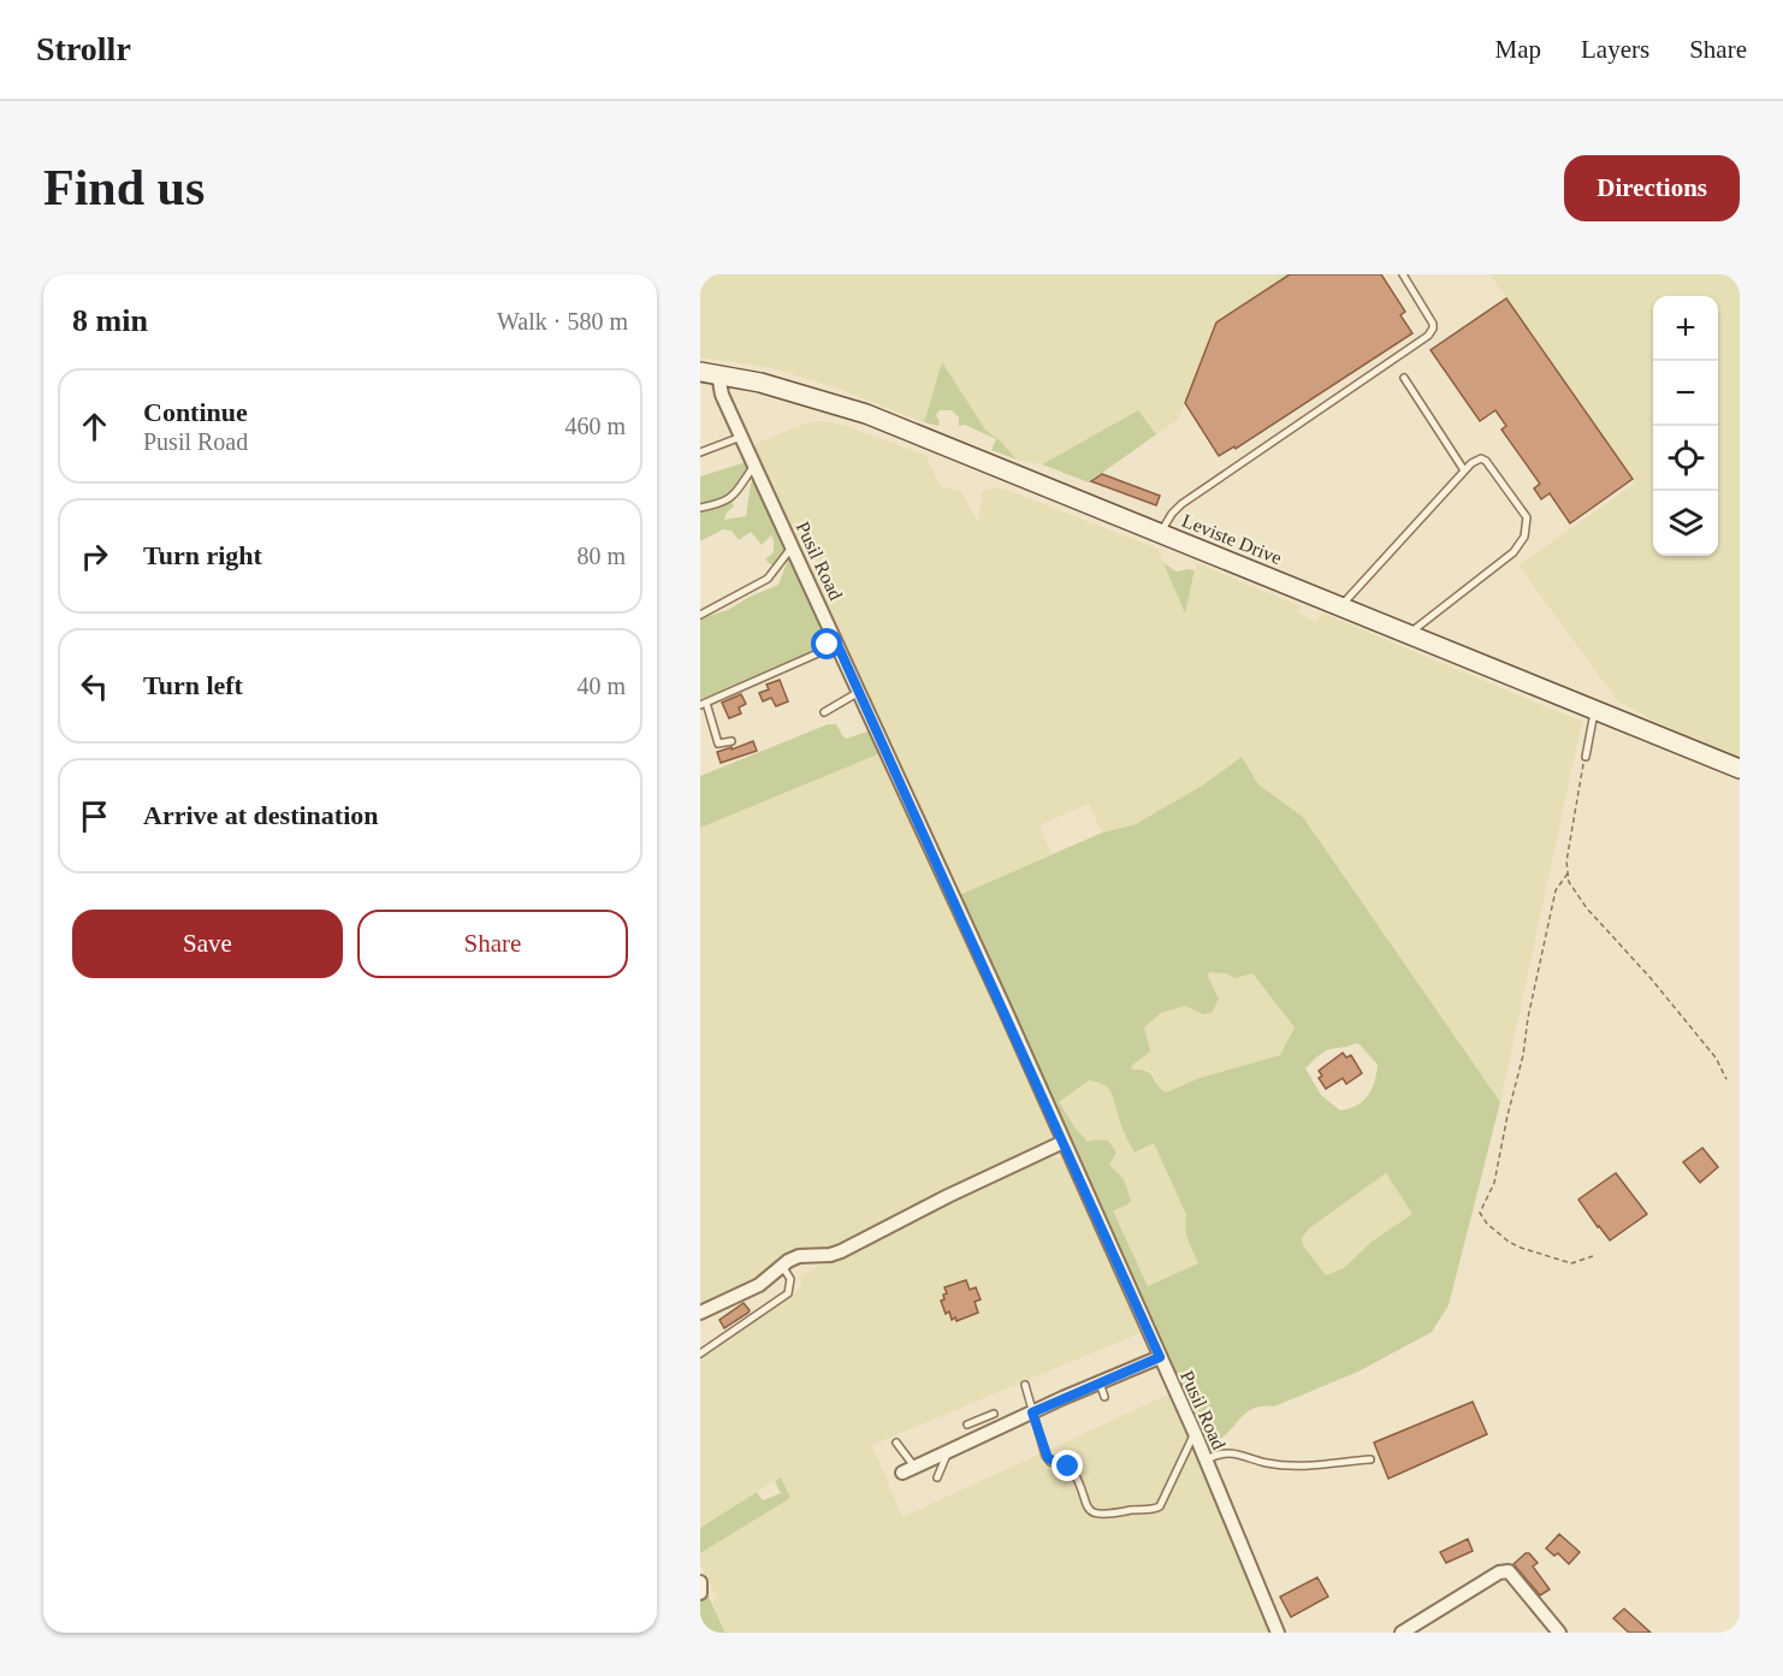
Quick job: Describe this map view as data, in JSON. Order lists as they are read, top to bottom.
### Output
{
  "streets": {
    "main road": ["Leviste Drive"],
    "street": ["Pusil Road"]
  },
  "crossings": [
    ["Leviste Drive", "Pusil Road"]
  ],
  "page": {
    "header": "Strollr",
    "nav": ["Map", "Layers", "Share"],
    "buttons": [
      "Directions",
      ["Save", "Share"]
    ],
    "title": "Find us",
    "heading": ["8 min", "Walk · 580 m"],
    "map_buttons": ["+", "−"],
    "list": [
      ["Continue", "Pusil Road", "460 m"],
      ["Turn right", "80 m"],
      ["Turn left", "40 m"],
      "Arrive at destination"
    ]
  }
}
